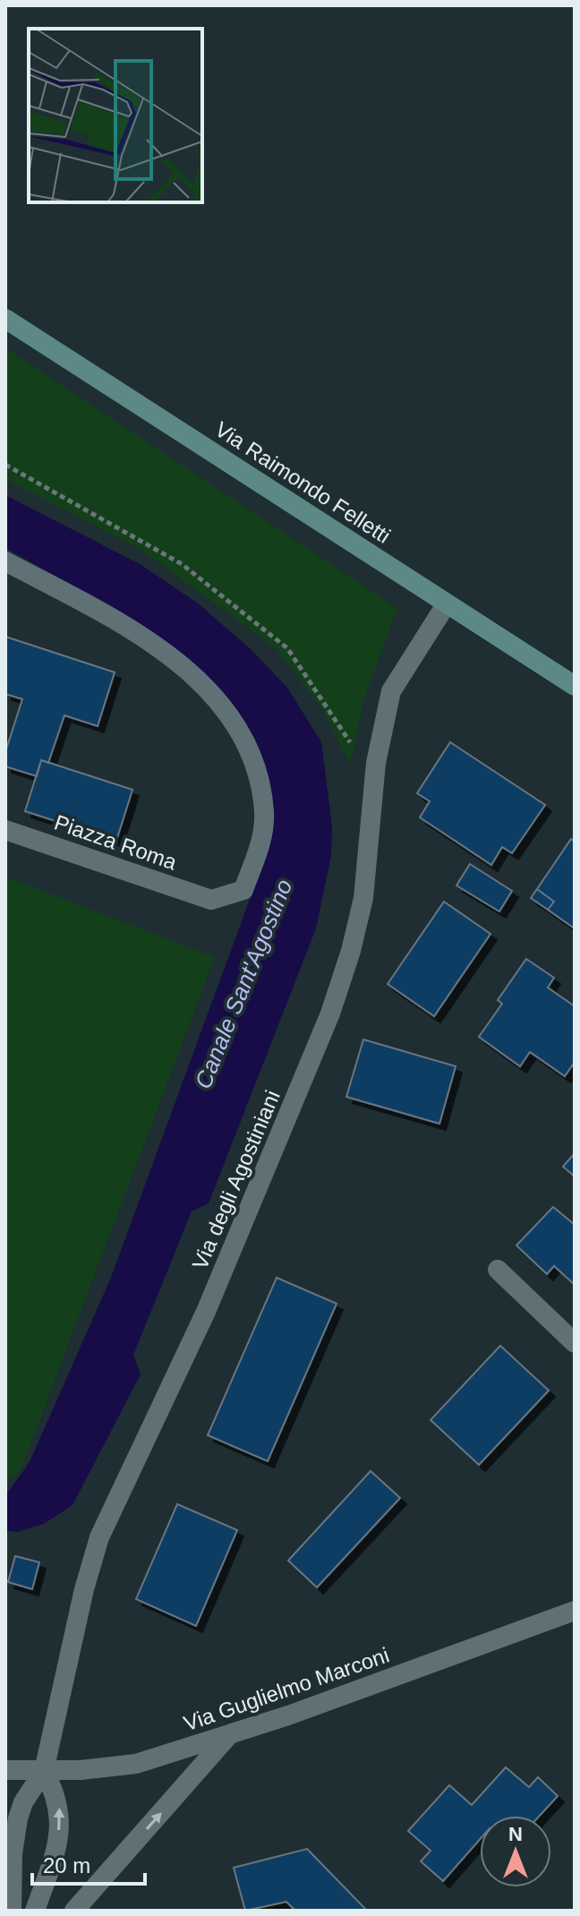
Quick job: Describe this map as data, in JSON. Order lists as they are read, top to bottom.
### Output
{
  "streets": {
    "main road": ["Via Raimondo Felletti"],
    "street": ["Piazza Roma", "Via degli Agostiniani", "Via Guglielmo Marconi"]
  },
  "crossings": [
    ["Via Raimondo Felletti", "Via degli Agostiniani"],
    ["Via degli Agostiniani", "Via Guglielmo Marconi"]
  ],
  "water": ["Canale Sant'Agostino"],
  "scale_bar": "20 m",
  "north": "top"
}
